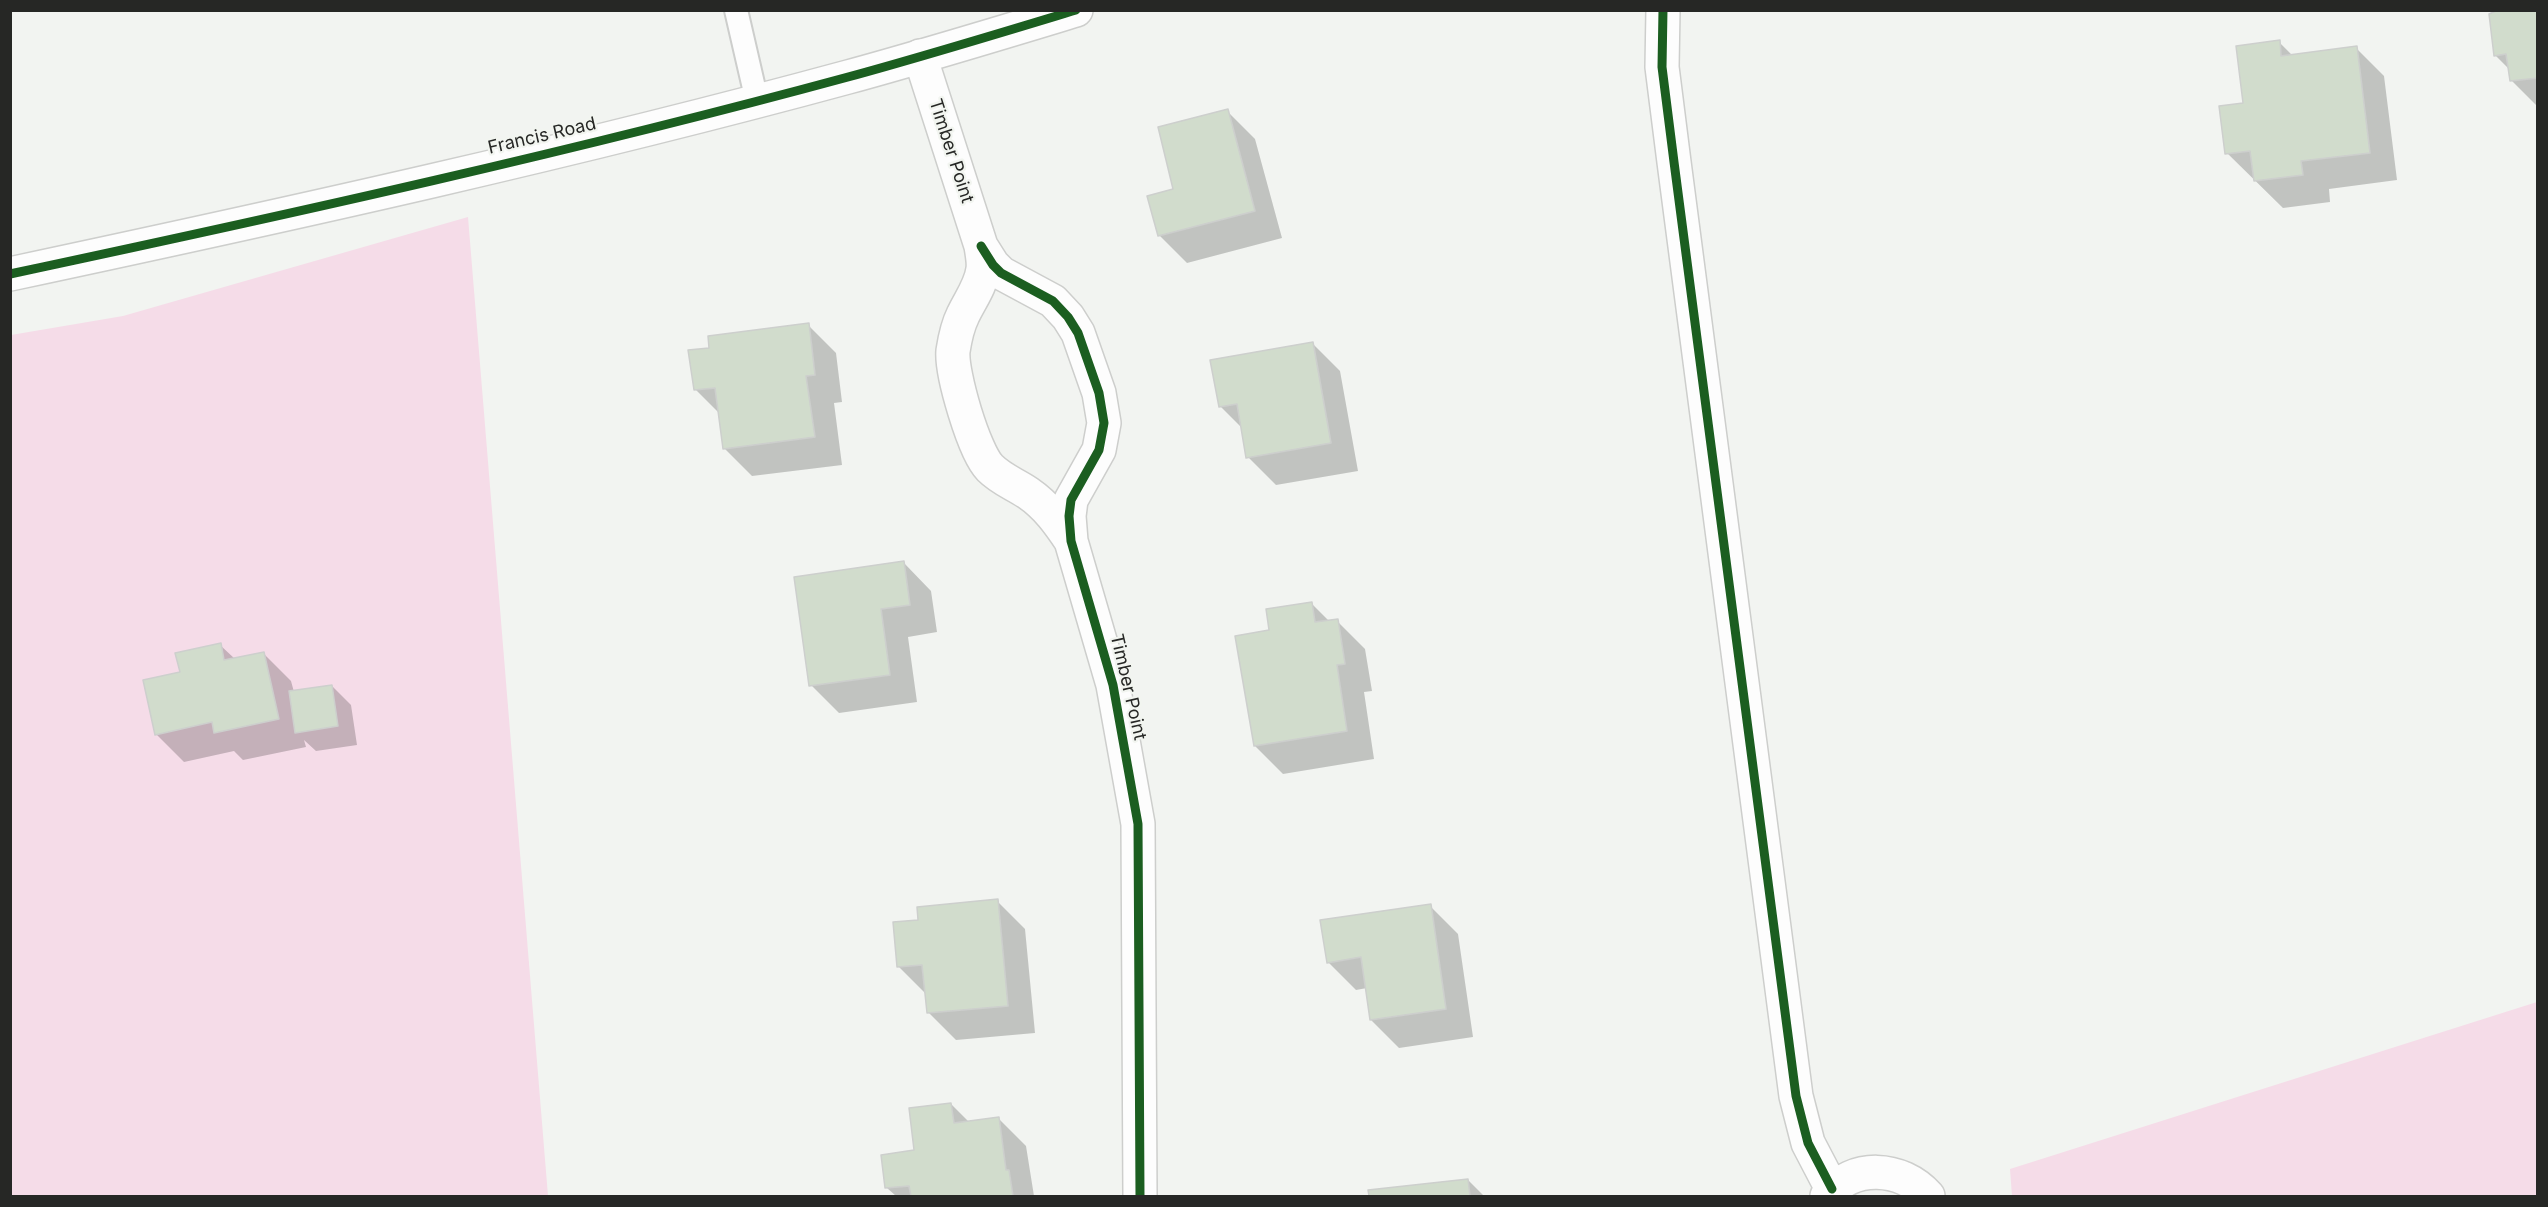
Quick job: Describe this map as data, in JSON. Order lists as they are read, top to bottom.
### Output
{
  "streets": {
    "street": ["Francis Road", "Timber Point"]
  },
  "crossings": [
    ["Francis Road", "Timber Point"]
  ]
}
